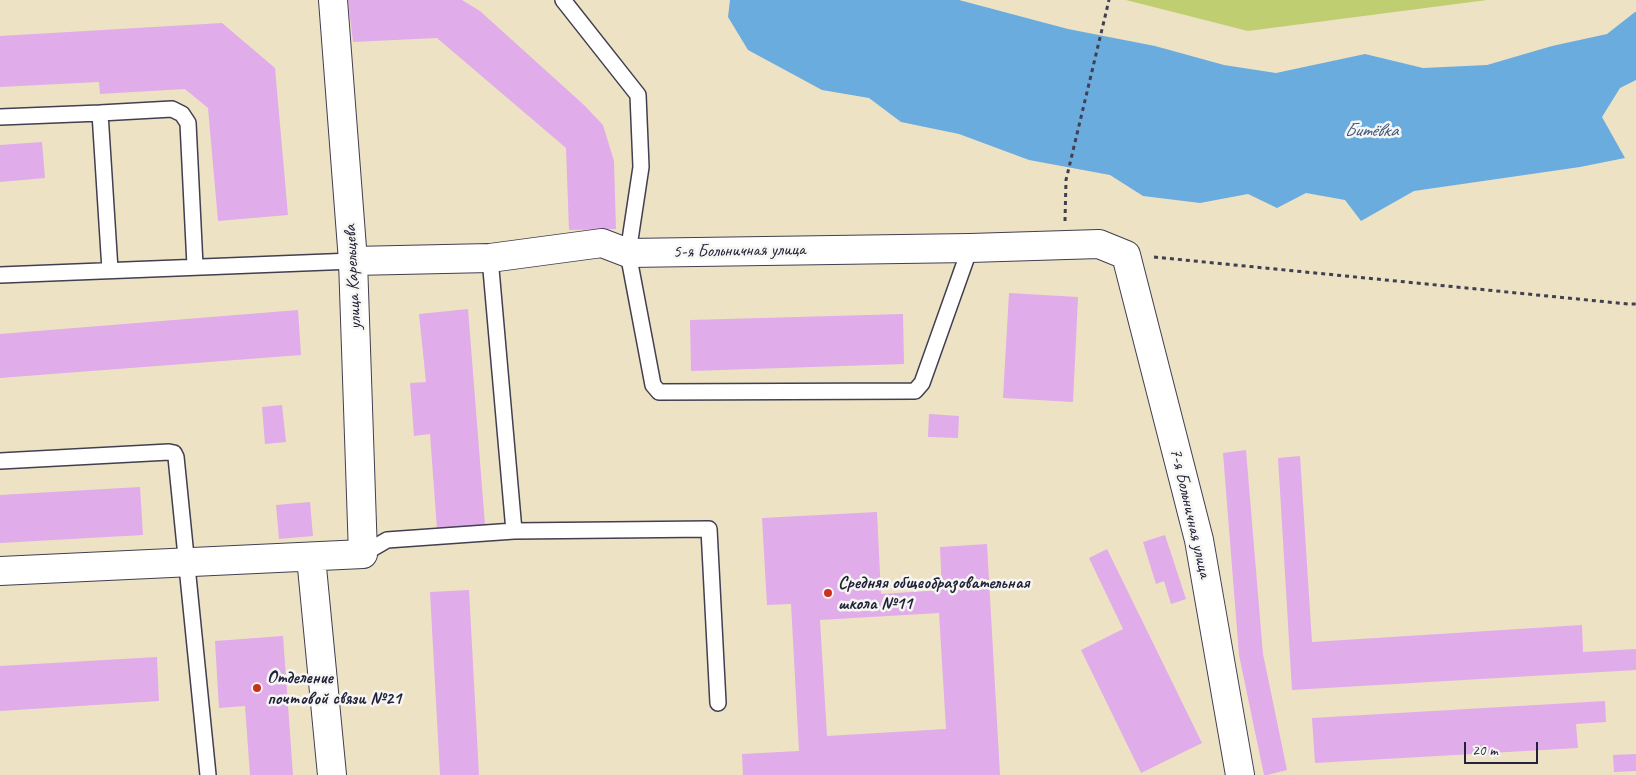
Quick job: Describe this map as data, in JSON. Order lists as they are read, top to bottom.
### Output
{
  "streets": {
    "street": ["5-я Больничная улица", "улица Карельцева", "7-я Больничная улица"]
  },
  "crossings": [
    ["5-я Больничная улица", "улица Карельцева"],
    ["5-я Больничная улица", "7-я Больничная улица"]
  ],
  "water": ["Битёвка"],
  "places": ["Средняя общеобразовательная школа №11", "Отделение почтовой связи №21"],
  "scale_bar": "20 m"
}
